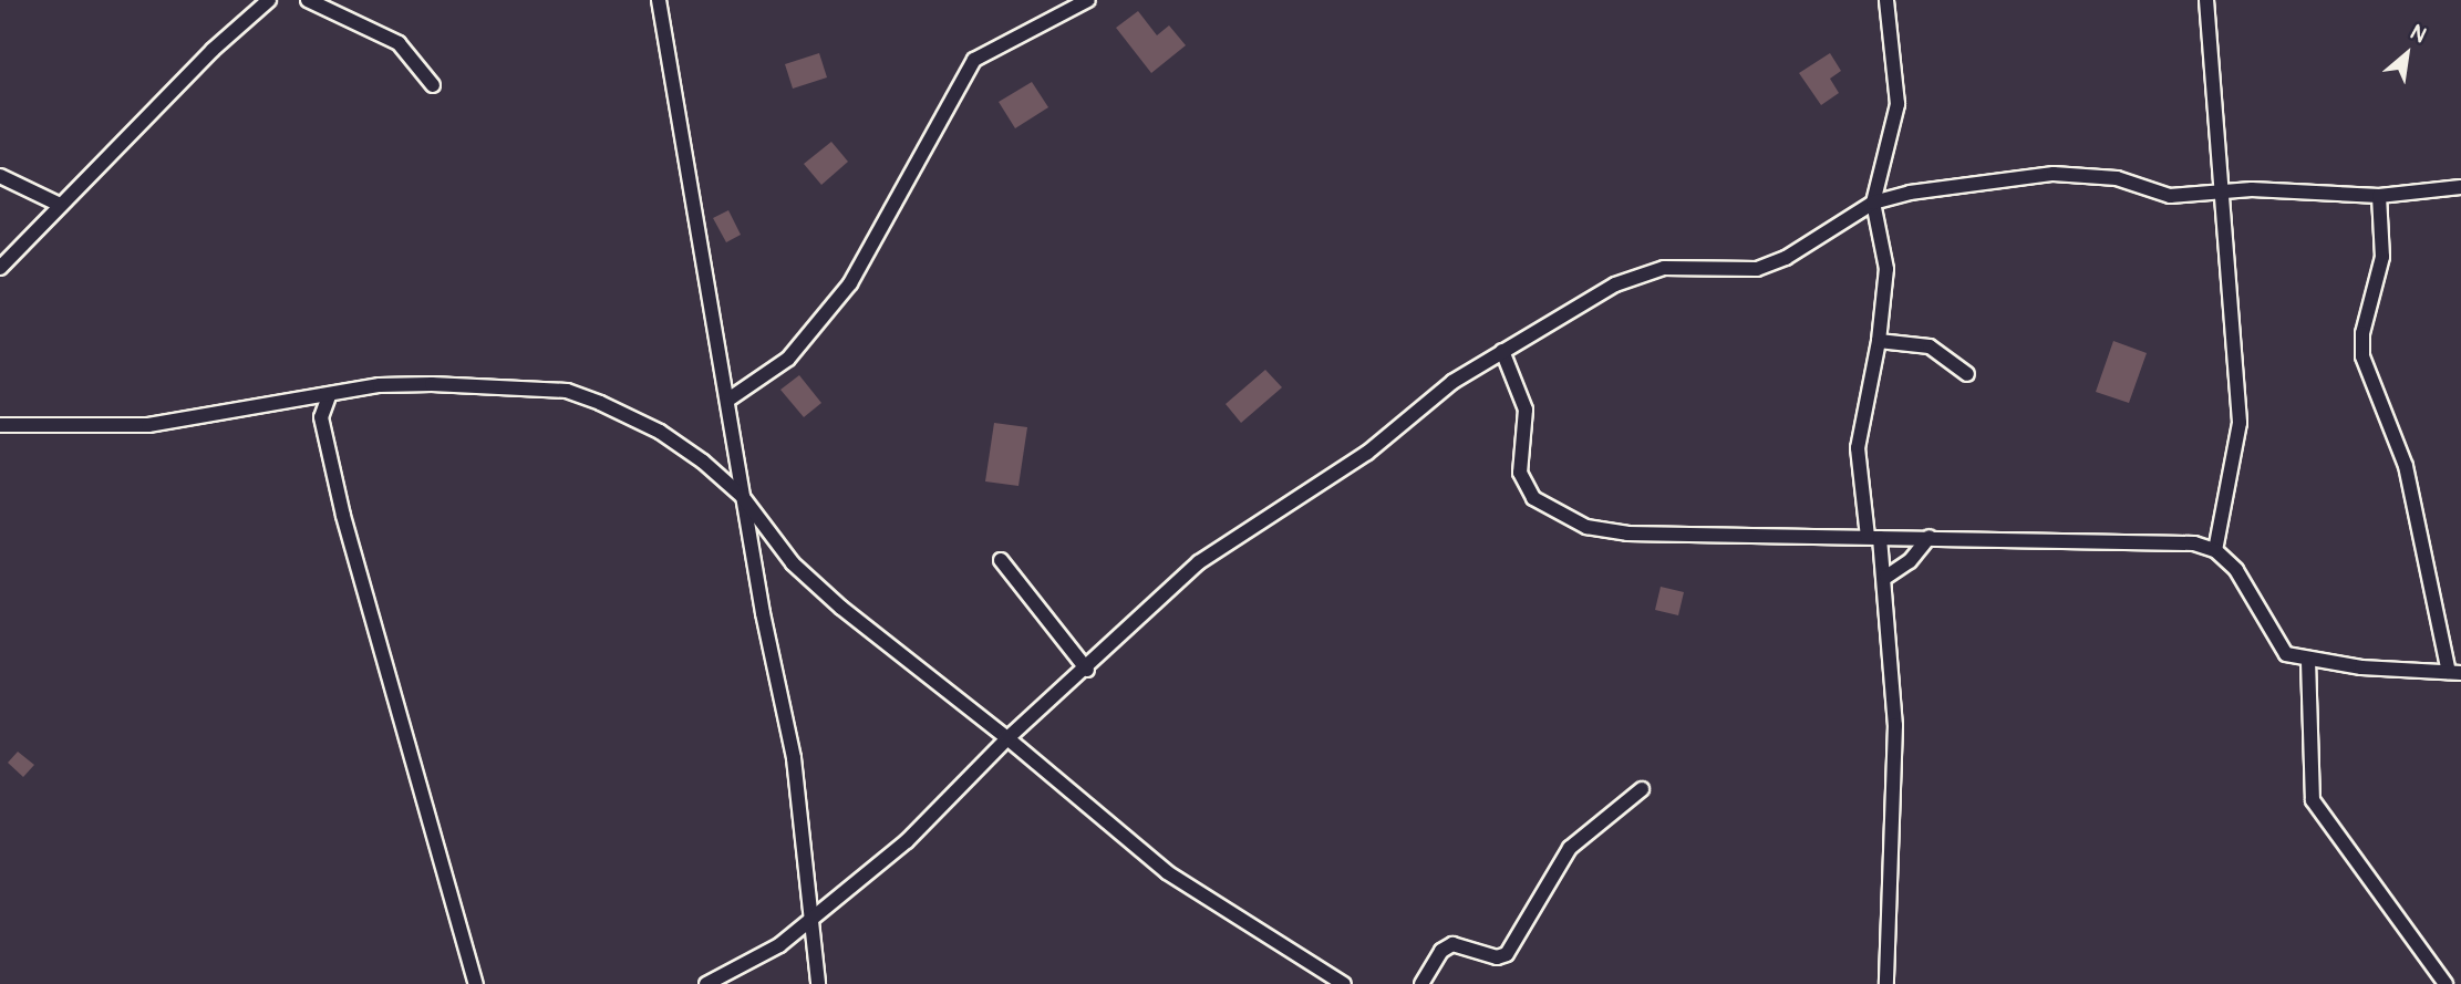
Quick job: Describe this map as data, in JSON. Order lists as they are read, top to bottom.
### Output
{
  "north": "top right"
}
